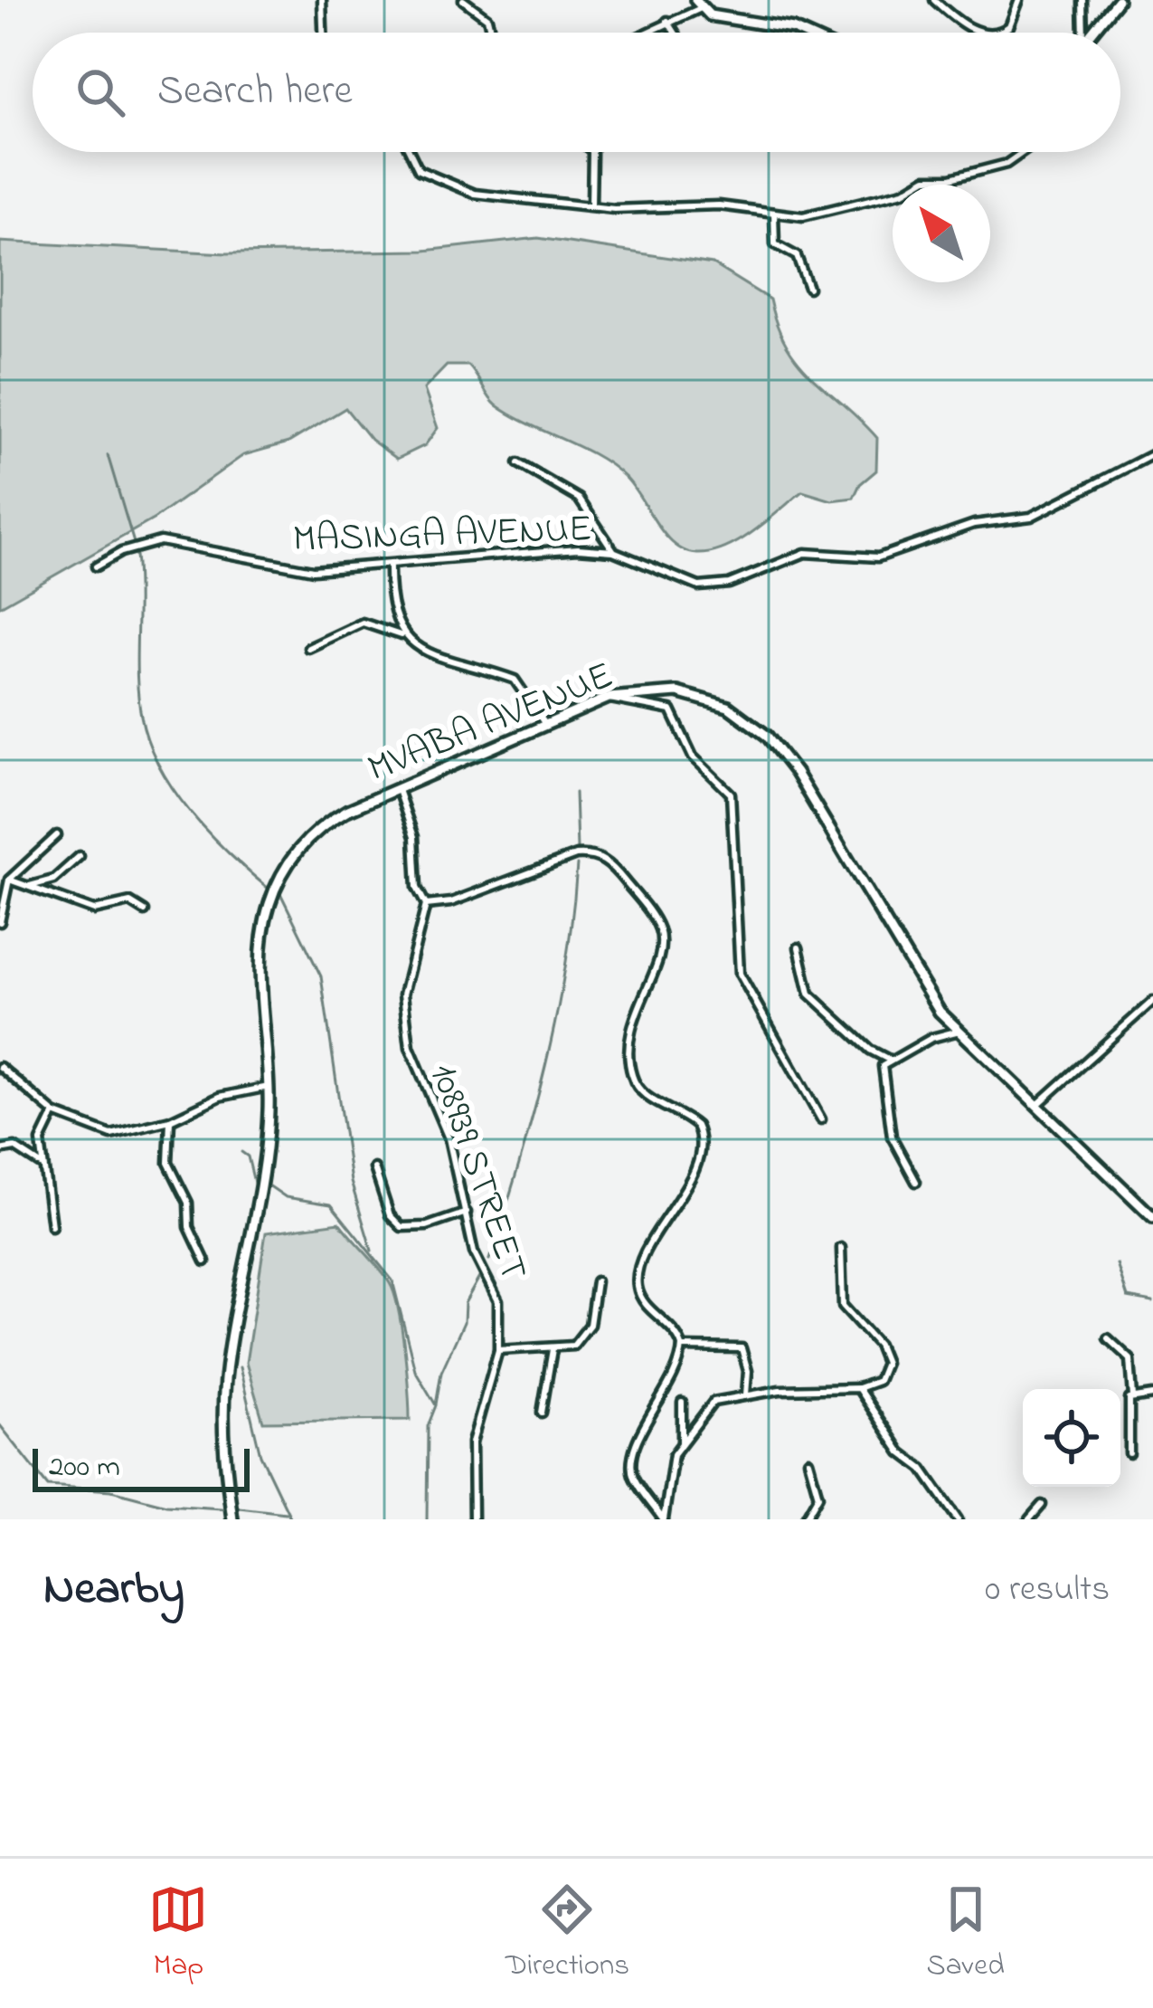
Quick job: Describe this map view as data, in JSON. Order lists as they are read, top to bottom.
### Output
{
  "streets": {
    "street": ["MASINGA AVENUE", "MVABA AVENUE", "108939 STREET"]
  },
  "scale_bar": "200 m",
  "north": "top left",
  "page": {
    "search": "Search here",
    "scale": "200 m",
    "heading": ["Nearby", "0 results"],
    "nav": ["Map", "Directions", "Saved"]
  }
}
